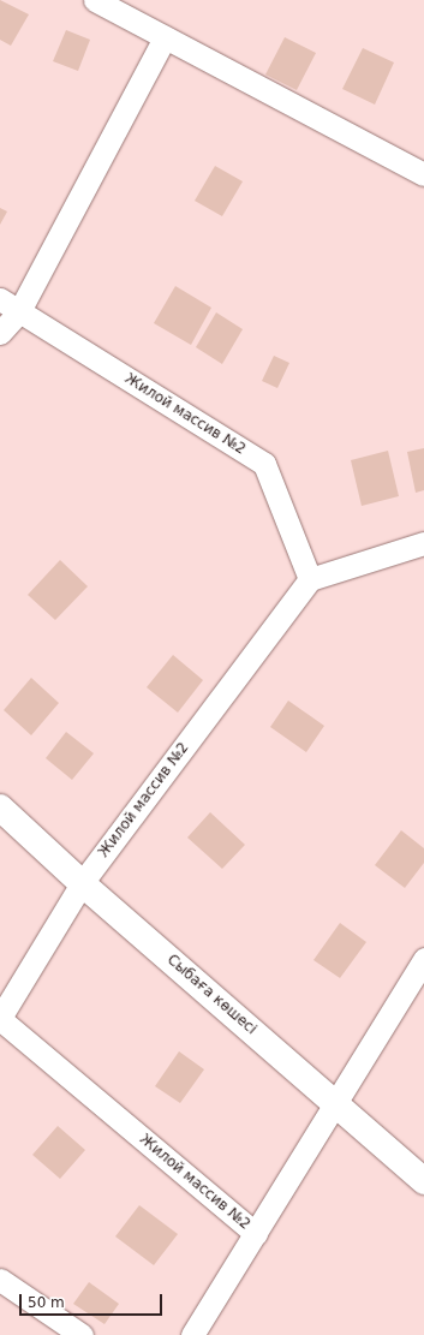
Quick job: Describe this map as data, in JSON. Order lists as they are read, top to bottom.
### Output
{
  "streets": {
    "street": ["Жилой массив №2", "Сыбаға көшесі"]
  },
  "crossings": [
    ["Жилой массив №2", "Сыбаға көшесі"]
  ],
  "scale_bar": "50 m"
}
